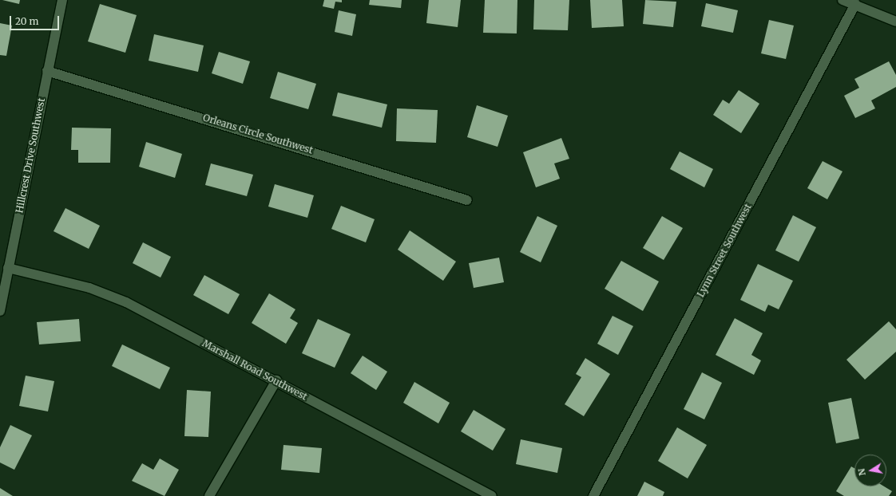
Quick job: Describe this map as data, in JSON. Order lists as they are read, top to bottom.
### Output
{
  "streets": {
    "street": [
      "Orleans Circle Southwest",
      "Hillcrest Drive Southwest",
      "Lynn Street Southwest",
      "Marshall Road Southwest"
    ]
  },
  "crossings": [
    ["Orleans Circle Southwest", "Hillcrest Drive Southwest"],
    ["Hillcrest Drive Southwest", "Marshall Road Southwest"]
  ],
  "scale_bar": "20 m",
  "north": "left"
}
